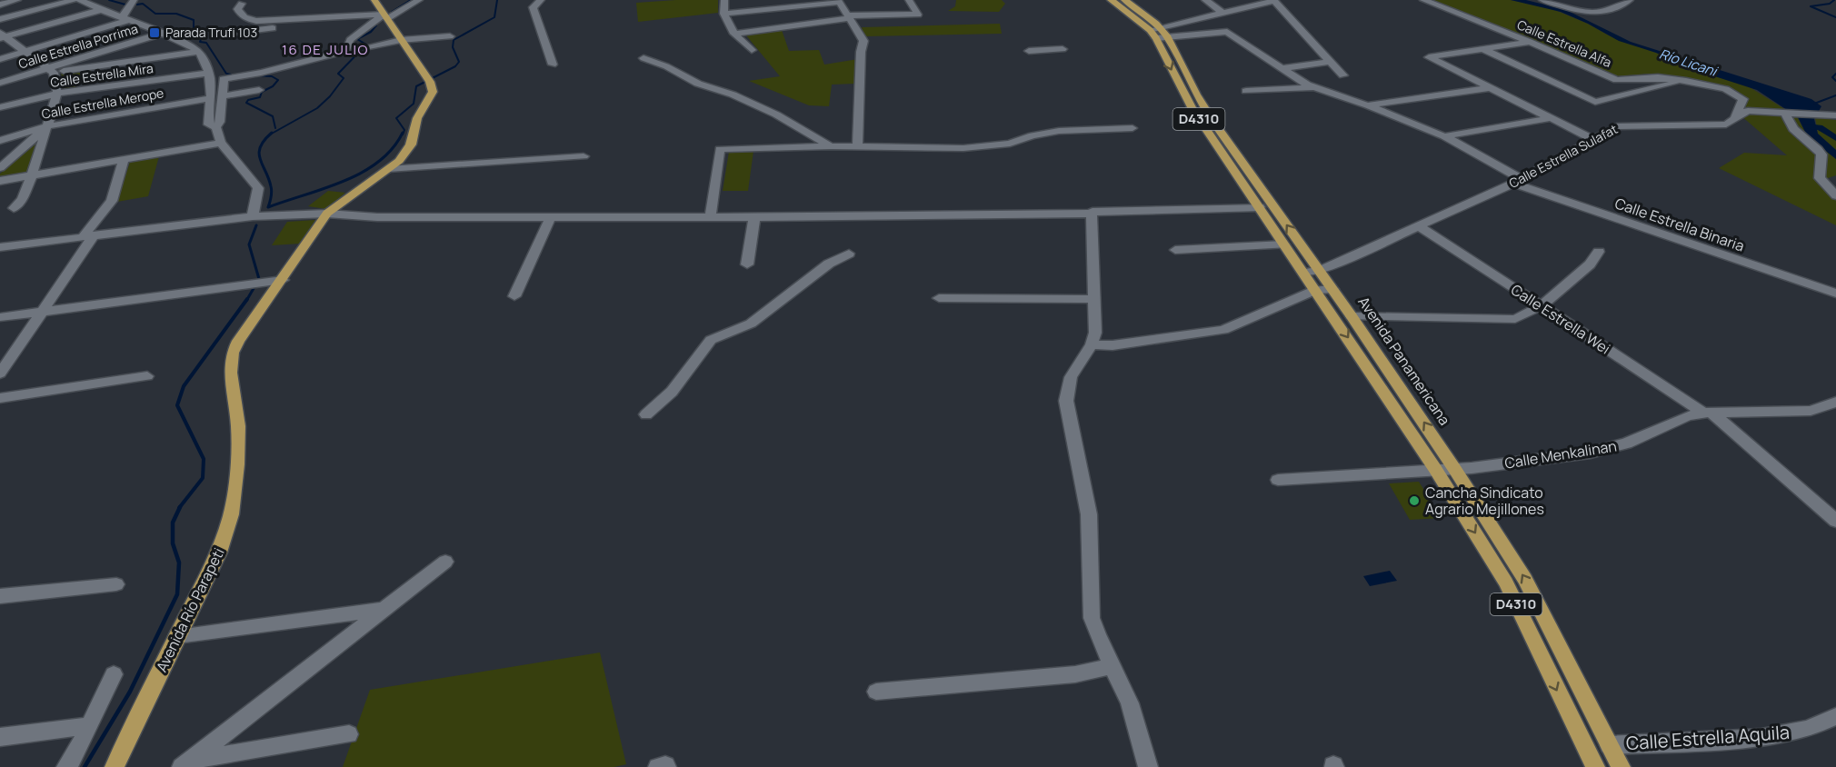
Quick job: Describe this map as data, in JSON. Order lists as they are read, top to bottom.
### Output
{
  "streets": {
    "main road": ["D4310", "Avenida Panamericana", "Avenida Río Parapeti"],
    "street": [
      "Calle Estrella Alfa",
      "Calle Estrella Porrima",
      "Calle Estrella Mira",
      "Calle Estrella Merope",
      "Calle Estrella Sulafat",
      "Calle Estrella Binaria",
      "Calle Estrella Wei",
      "Calle Menkalinan",
      "Calle Estrella Aquila"
    ]
  },
  "crossings": [
    ["Calle Estrella Alfa", "Calle Estrella Sulafat"],
    ["D4310", "Calle Estrella Sulafat"],
    ["D4310", "Calle Menkalinan"],
    ["Calle Estrella Sulafat", "Calle Estrella Binaria"],
    ["Calle Estrella Sulafat", "Calle Estrella Wei"],
    ["Calle Estrella Sulafat", "Avenida Panamericana"],
    ["Calle Estrella Binaria", "Avenida Panamericana"],
    ["Calle Estrella Wei", "Calle Menkalinan"],
    ["Avenida Panamericana", "Calle Menkalinan"],
    ["Avenida Panamericana", "Calle Estrella Aquila"]
  ],
  "districts": ["16 DE JULIO"],
  "water": ["Río Licani"],
  "places": {
    "transit": ["Parada Trufi 103"],
    "other": ["Cancha Sindicato Agrario Mejillones"]
  }
}
